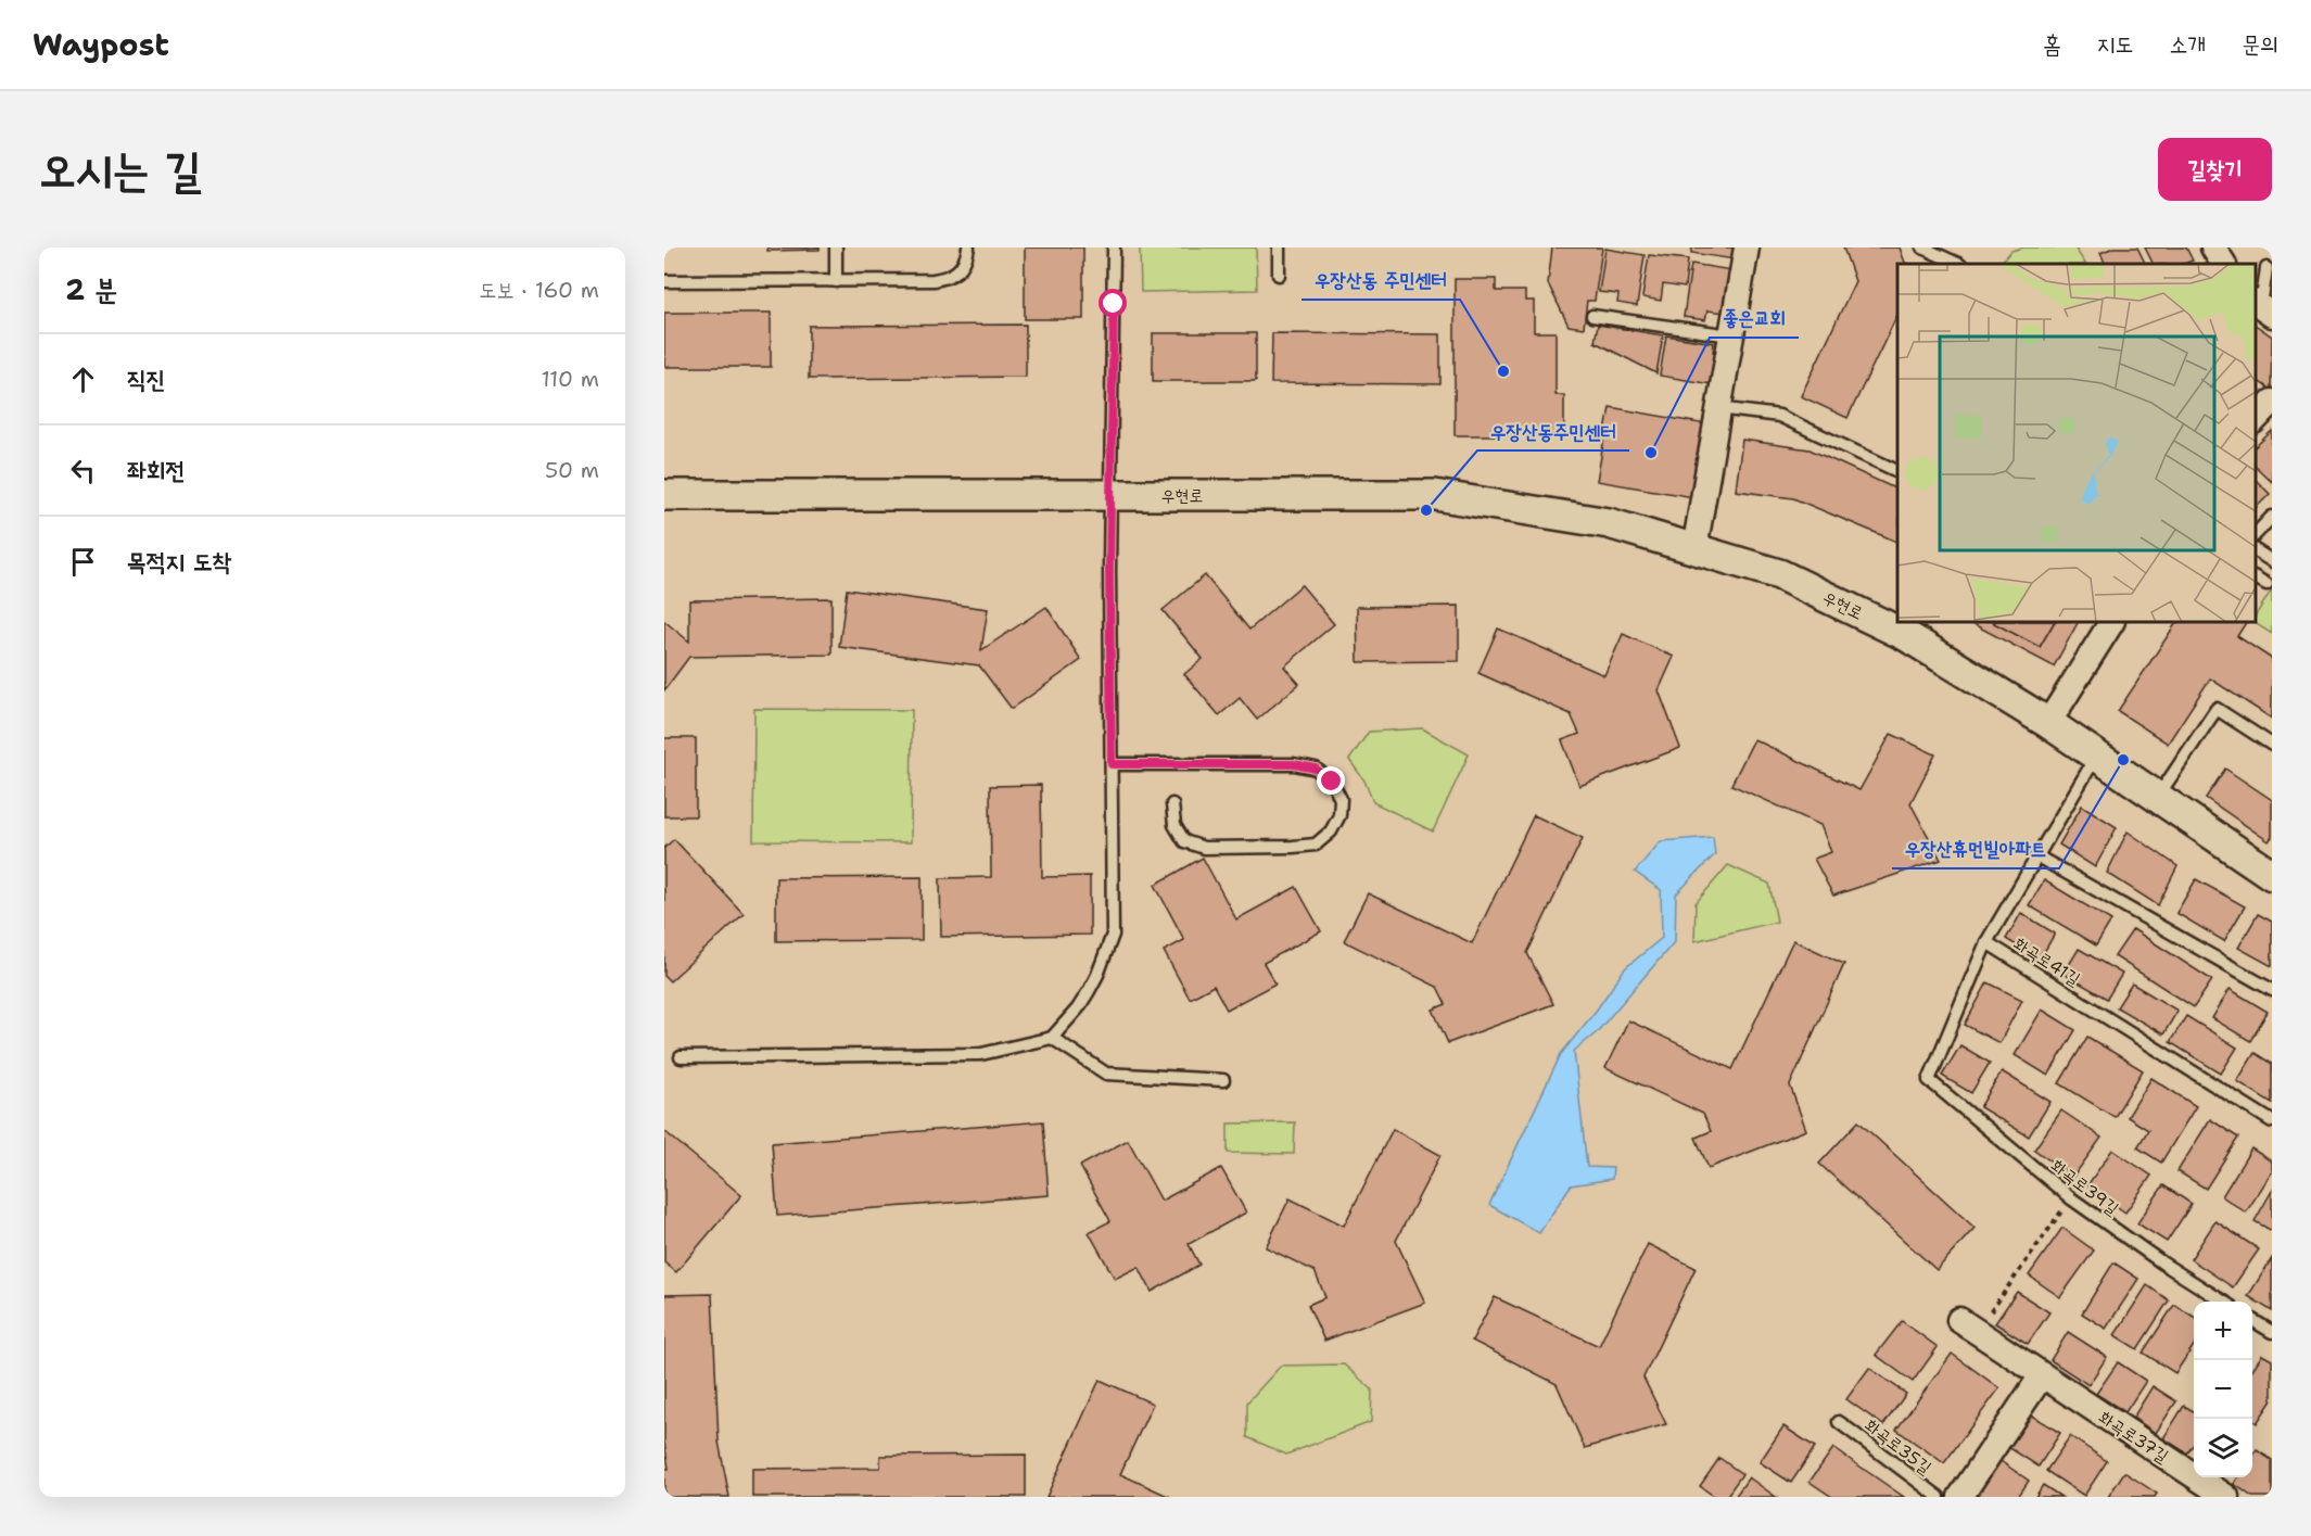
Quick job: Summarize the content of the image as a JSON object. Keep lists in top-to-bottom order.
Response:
{
  "streets": {
    "street": ["우현로", "화곡로37길"],
    "lane": ["화곡로41길", "화곡로39길", "화곡로35길"]
  },
  "crossings": [
    ["우현로", "화곡로41길"],
    ["화곡로41길", "화곡로39길"]
  ],
  "places": [
    "우장산동 주민센터",
    "좋은교회",
    "우장산동주민센터",
    "우장산휴먼빌아파트"
  ],
  "page": {
    "header": "Waypost",
    "nav": [
      "홈",
      "지도",
      "소개",
      "문의"
    ],
    "buttons": "길찾기",
    "title": "오시는 길",
    "heading": ["2 분", "도보 · 160 m"],
    "list": [
      ["직진", "110 m"],
      ["좌회전", "50 m"],
      "목적지 도착"
    ],
    "map_buttons": ["+", "−"]
  }
}
